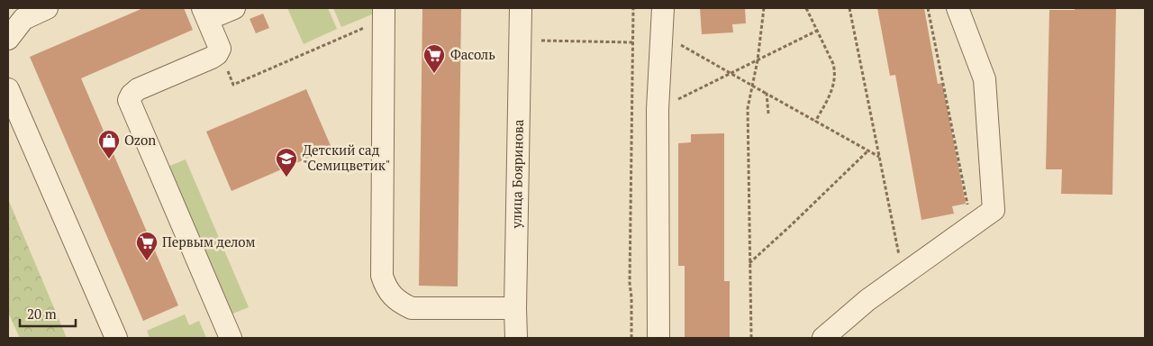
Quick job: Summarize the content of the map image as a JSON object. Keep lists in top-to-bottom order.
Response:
{
  "streets": {
    "street": ["улица Бояринова"]
  },
  "places": {
    "supermarket": ["Фасоль", "Первым делом"],
    "shop": ["Ozon"],
    "school or university": ["Детский сад \"Семицветик\""]
  },
  "scale_bar": "20 m"
}
